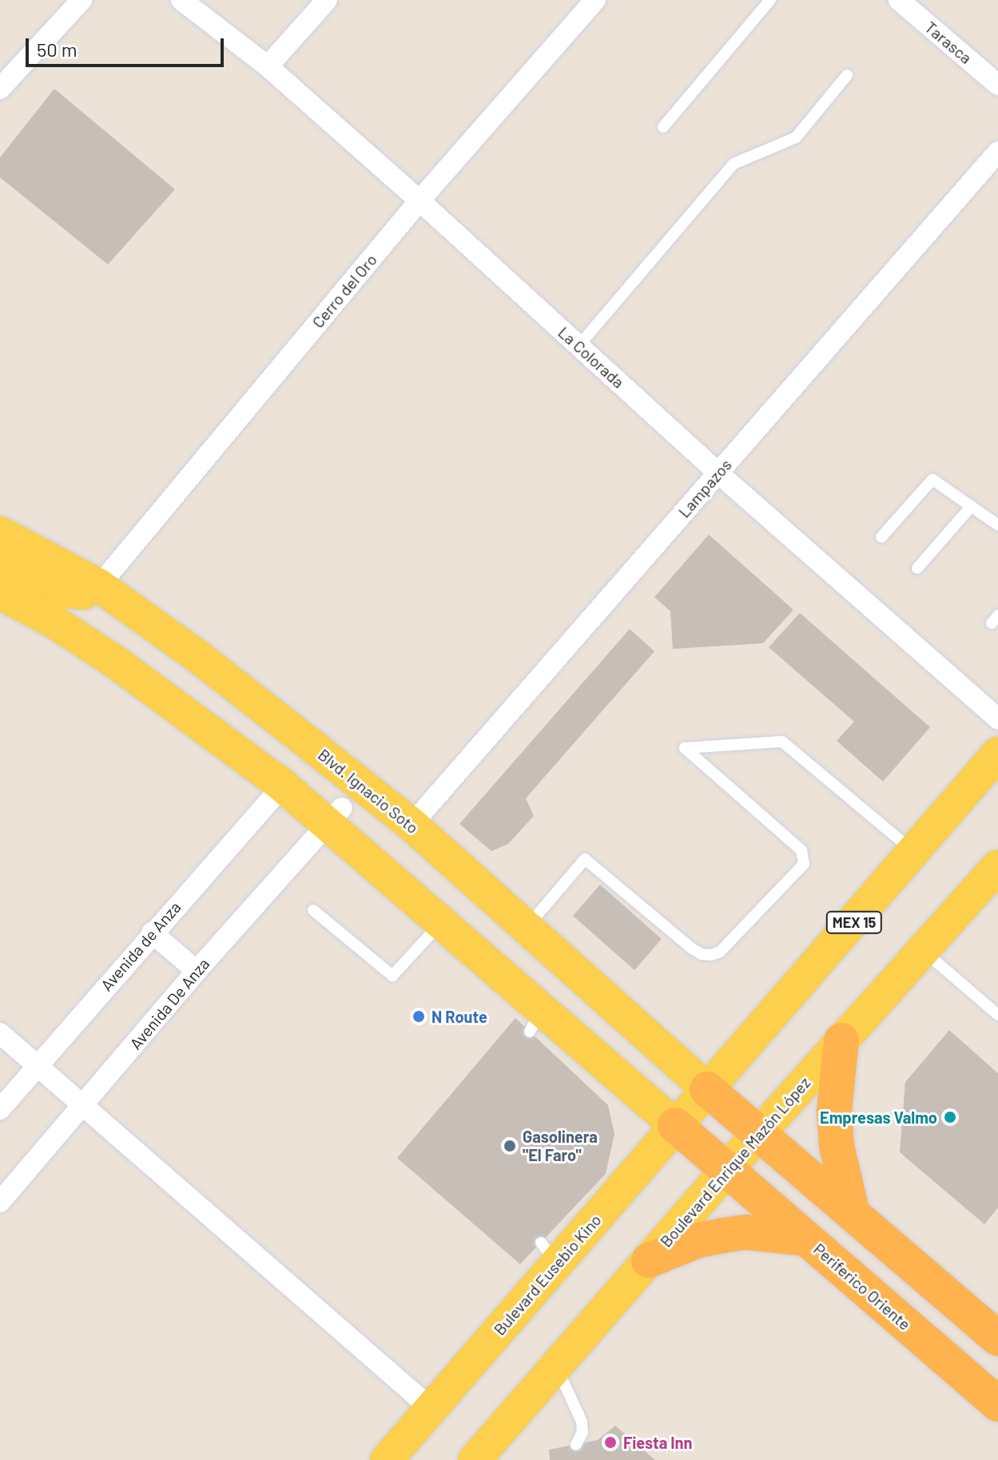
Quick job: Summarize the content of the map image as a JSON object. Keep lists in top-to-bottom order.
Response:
{
  "streets": {
    "highway": ["Periferico Oriente"],
    "main road": [
      "Blvd. Ignacio Soto",
      "MEX 15",
      "Boulevard Enrique Mazón López",
      "Bulevard Eusebio Kino"
    ],
    "street": [
      "Tarasca",
      "Cerro del Oro",
      "La Colorada",
      "Lampazos",
      "Avenida de Anza",
      "Avenida De Anza"
    ]
  },
  "crossings": [
    ["Cerro del Oro", "La Colorada"],
    ["Cerro del Oro", "Blvd. Ignacio Soto"],
    ["La Colorada", "Lampazos"],
    ["Lampazos", "Blvd. Ignacio Soto"],
    ["Blvd. Ignacio Soto", "MEX 15"],
    ["Blvd. Ignacio Soto", "Bulevard Eusebio Kino"],
    ["MEX 15", "Bulevard Eusebio Kino"],
    ["Boulevard Enrique Mazón López", "Periferico Oriente"],
    ["Bulevard Eusebio Kino", "Periferico Oriente"]
  ],
  "places": [
    "N Route",
    "Empresas Valmo",
    "Gasolinera \"El Faro\"",
    "Fiesta Inn"
  ],
  "scale_bar": "50 m"
}
